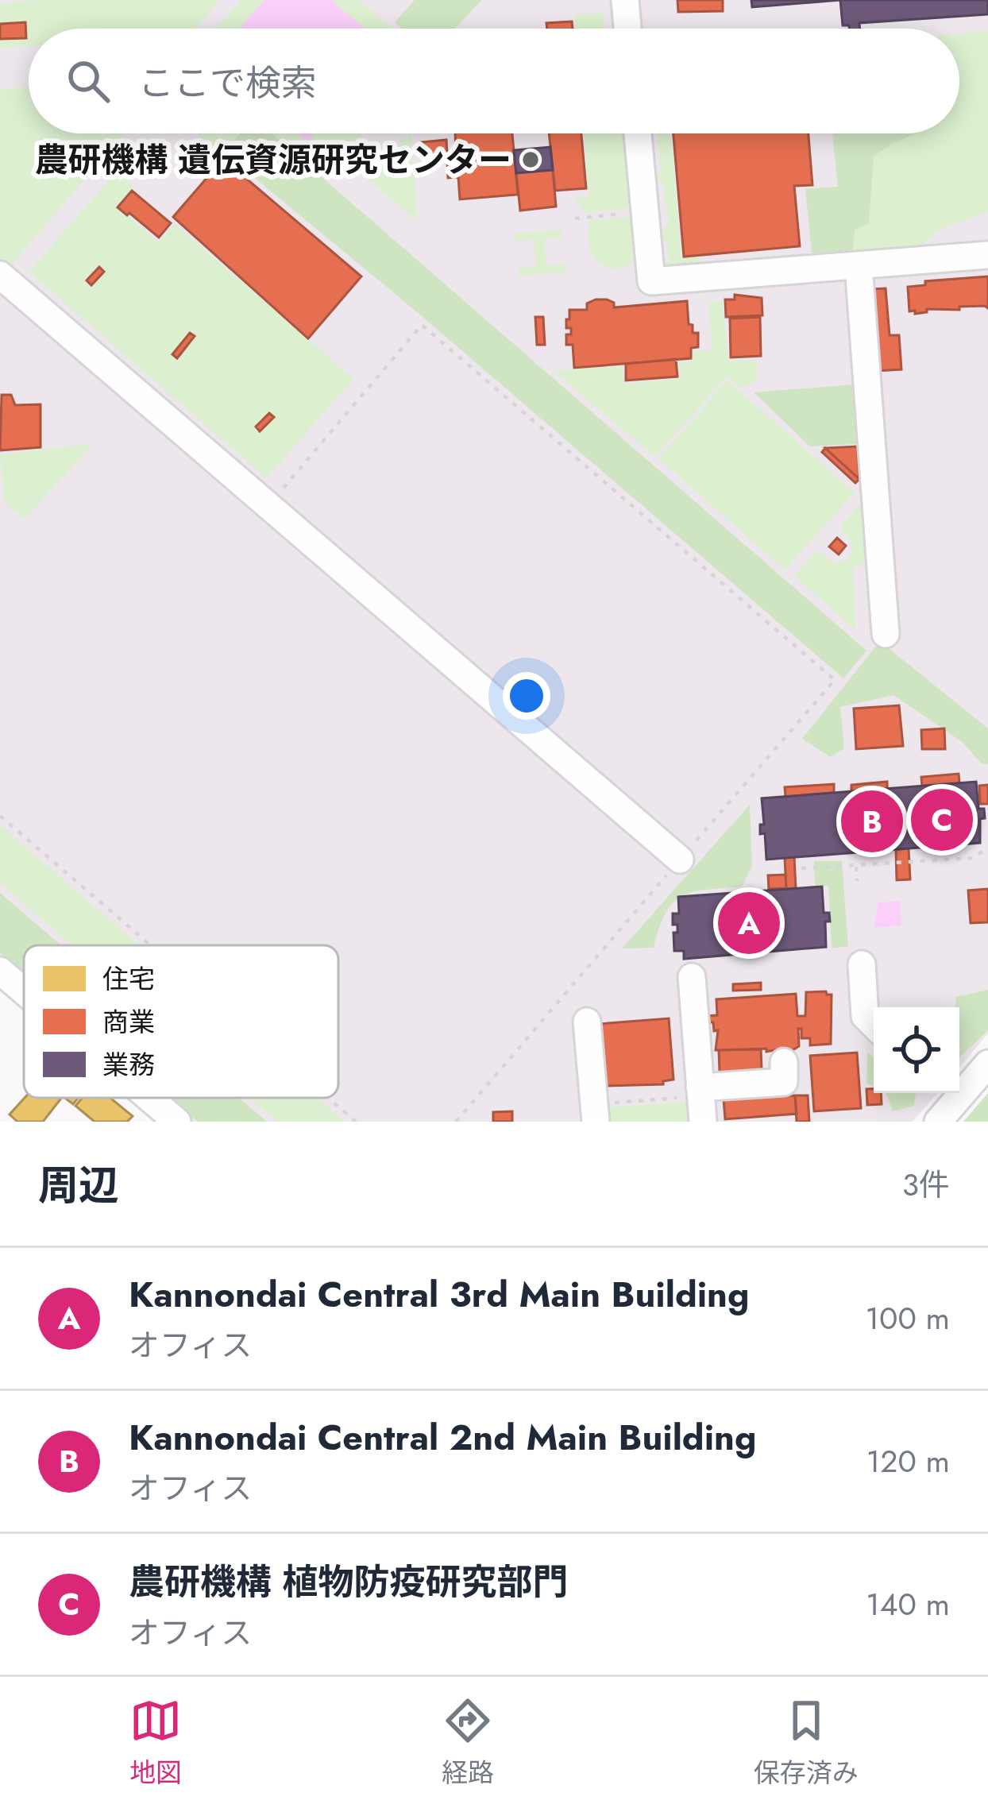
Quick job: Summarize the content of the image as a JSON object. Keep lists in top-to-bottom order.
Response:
{
  "places": ["農研機構 遺伝資源研究センター"],
  "legend": ["住宅", "商業", "業務"],
  "page": {
    "search": "ここで検索",
    "pins": ["C", "B", "A"],
    "heading": ["周辺", "3件"],
    "list": [
      {
        "mark": "A",
        "name": "Kannondai Central 3rd Main Building",
        "note": "オフィス",
        "value": "100 m"
      },
      {
        "mark": "B",
        "name": "Kannondai Central 2nd Main Building",
        "note": "オフィス",
        "value": "120 m"
      },
      {
        "mark": "C",
        "name": "農研機構 植物防疫研究部門",
        "note": "オフィス",
        "value": "140 m"
      }
    ],
    "nav": ["地図", "経路", "保存済み"]
  }
}
